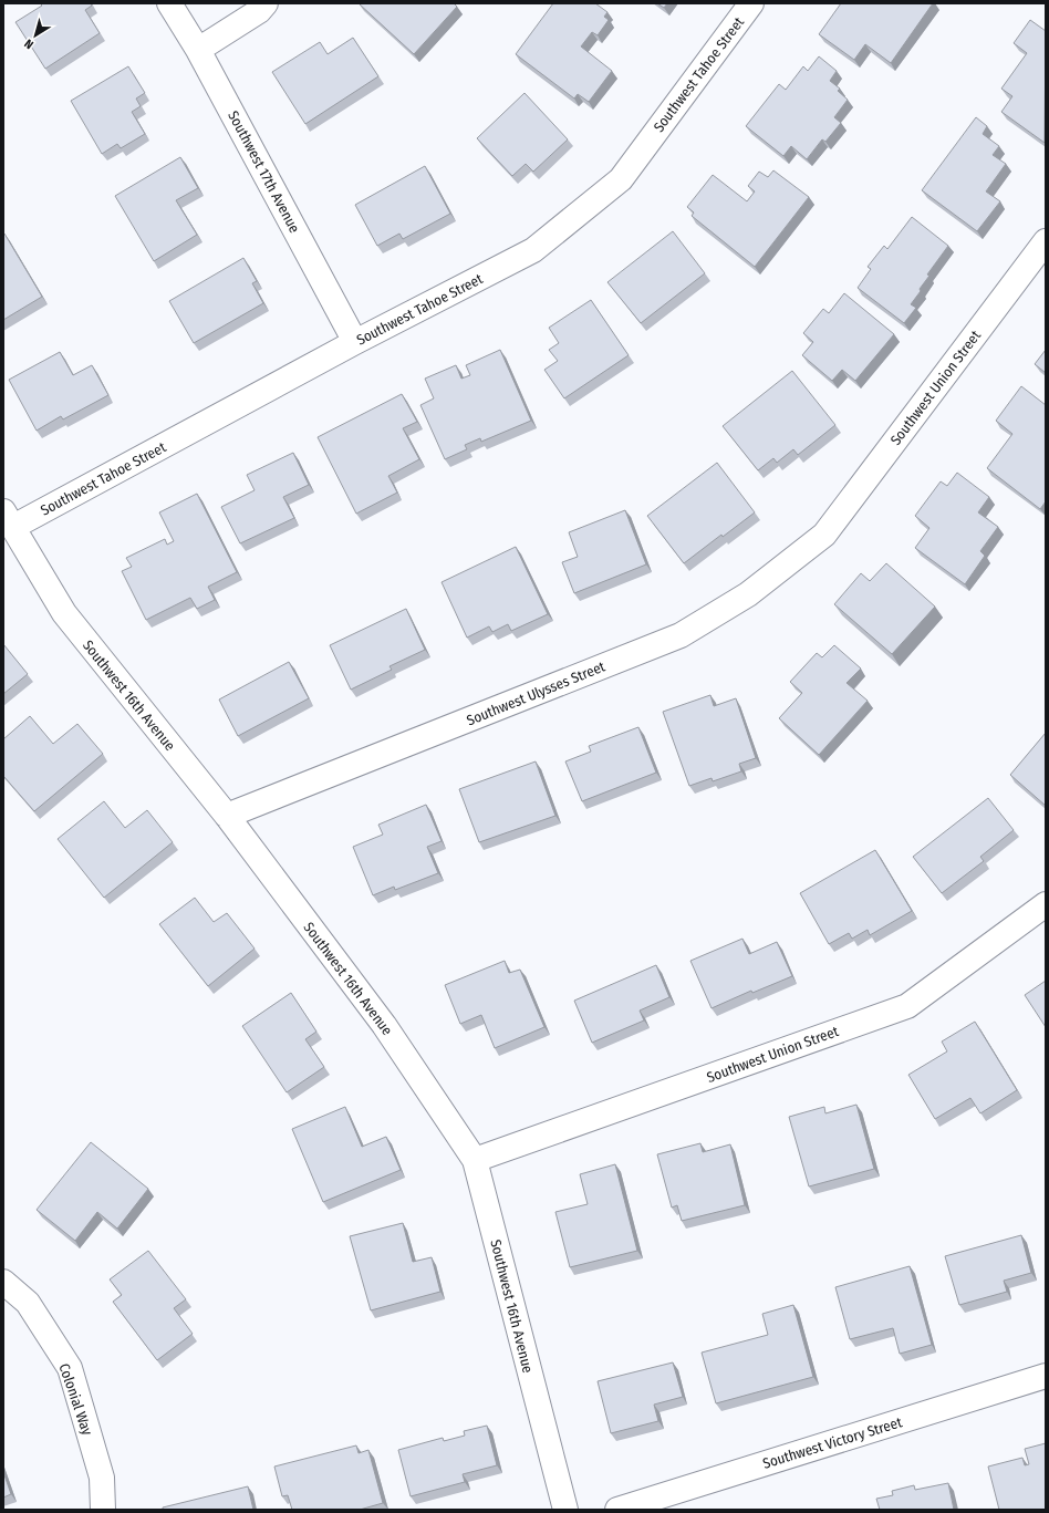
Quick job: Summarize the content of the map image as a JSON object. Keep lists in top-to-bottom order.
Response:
{
  "streets": {
    "street": [
      "Southwest Tahoe Street",
      "Southwest 17th Avenue",
      "Southwest Union Street",
      "Southwest Ulysses Street",
      "Southwest 16th Avenue",
      "Colonial Way",
      "Southwest Victory Street"
    ]
  },
  "crossings": [
    ["Southwest Tahoe Street", "Southwest 17th Avenue"],
    ["Southwest Tahoe Street", "Southwest 16th Avenue"],
    ["Southwest Union Street", "Southwest Ulysses Street"],
    ["Southwest Union Street", "Southwest 16th Avenue"],
    ["Southwest Ulysses Street", "Southwest 16th Avenue"]
  ],
  "north": "bottom left"
}
